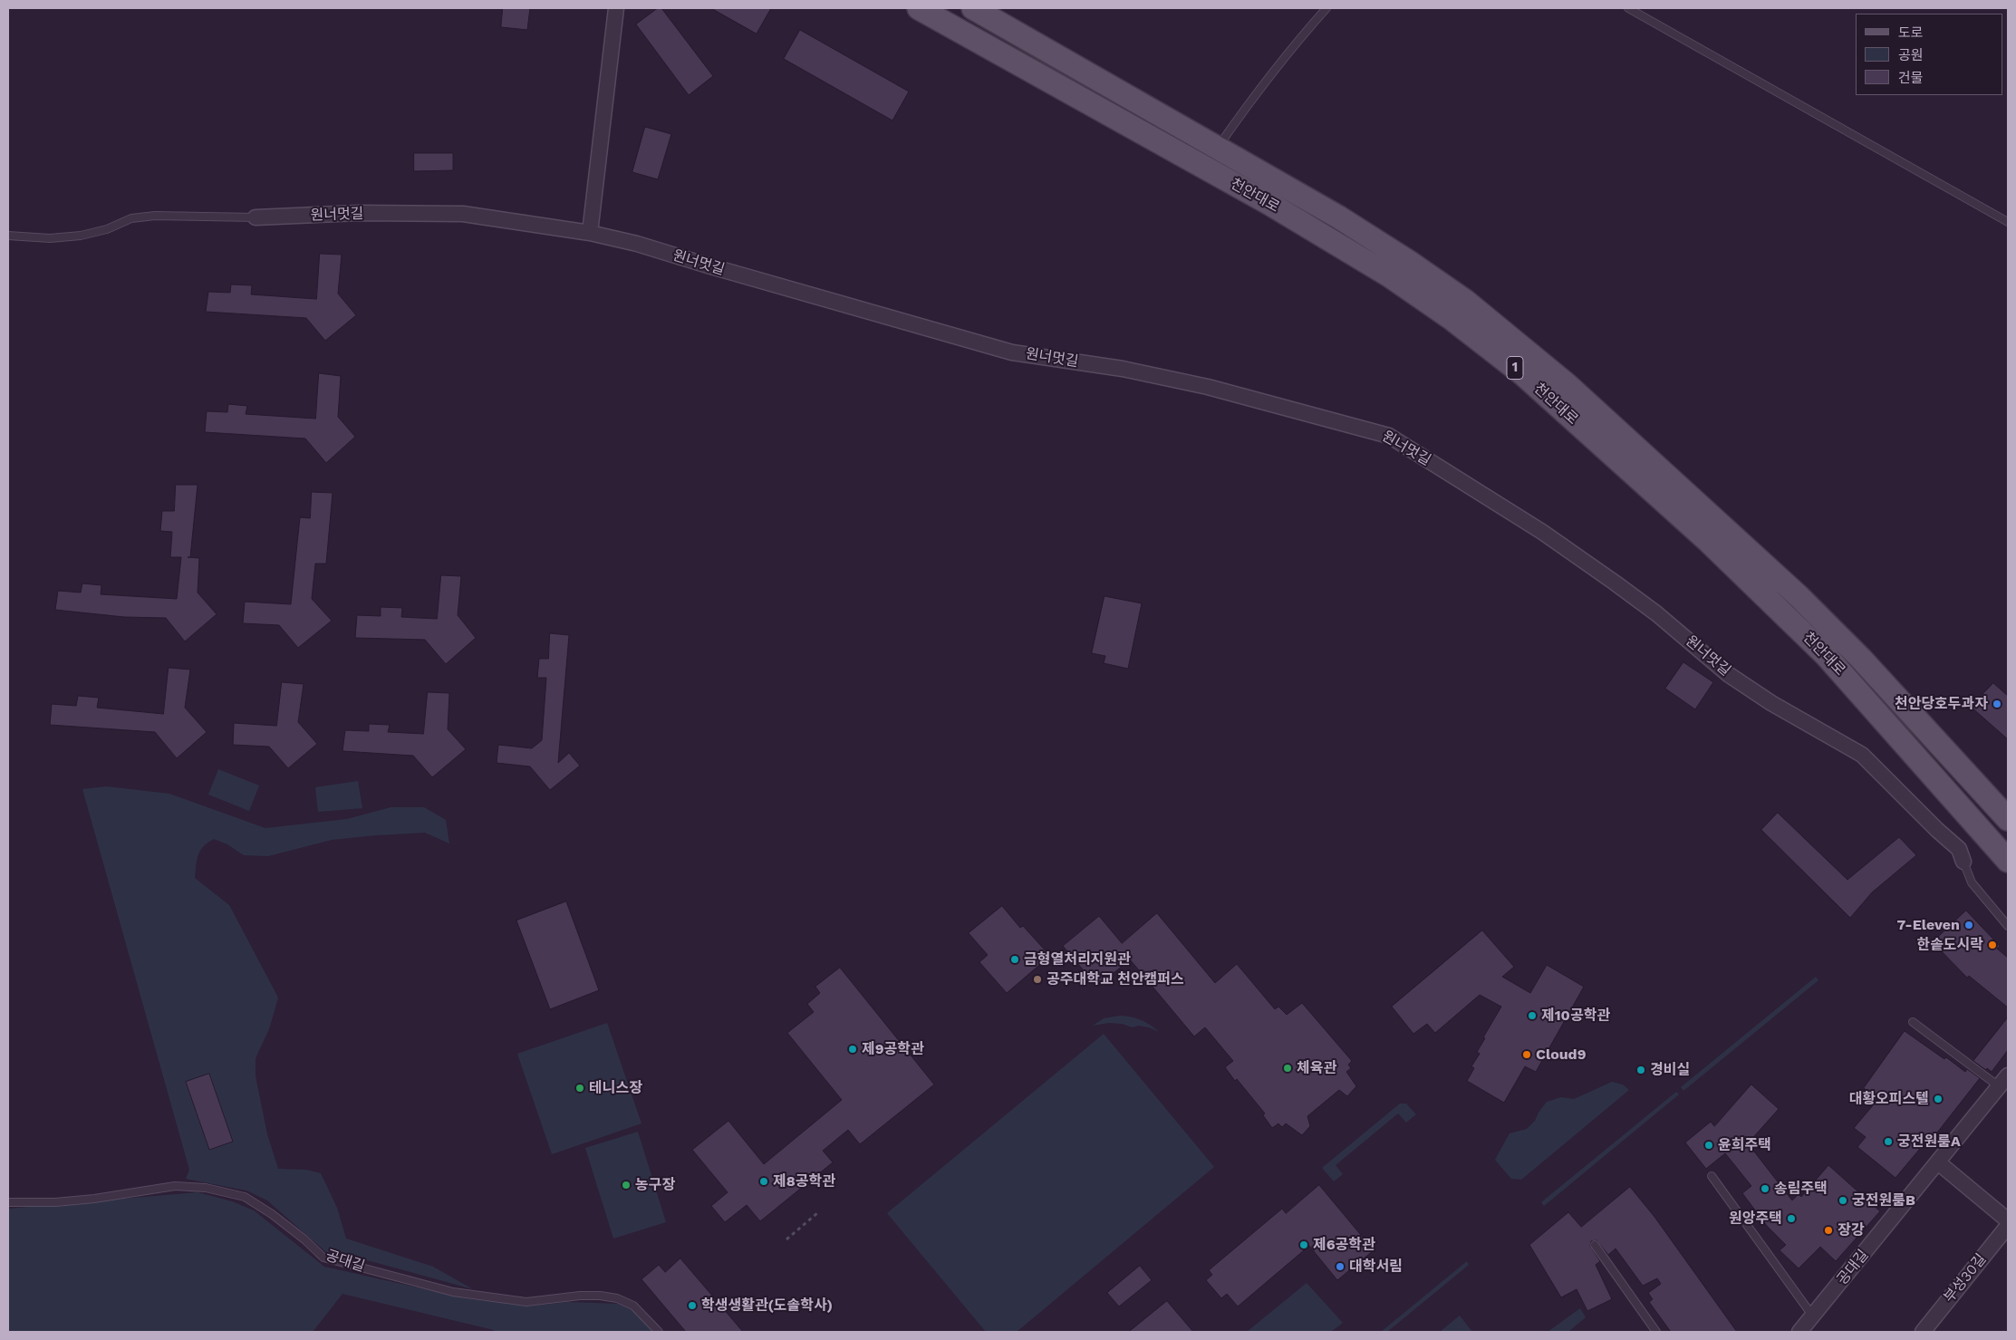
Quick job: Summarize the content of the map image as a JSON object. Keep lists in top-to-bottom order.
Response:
{
  "streets": {
    "main road": ["천안대로", "1"],
    "street": ["원너멋길", "공대길", "부성30길"]
  },
  "places": [
    "천안당호두과자",
    "7-Eleven",
    "한솥도시락",
    "금형열처리지원관",
    "공주대학교 천안캠퍼스",
    "제10공학관",
    "제9공학관",
    "Cloud9",
    "체육관",
    "경비실",
    "테니스장",
    "대황오피스텔",
    "궁전원룸A",
    "윤희주택",
    "제8공학관",
    "농구장",
    "송림주택",
    "궁전원룸B",
    "원앙주택",
    "장강",
    "제6공학관",
    "대학서림",
    "학생생활관(도솔학사)"
  ],
  "legend": ["도로", "공원", "건물"]
}
